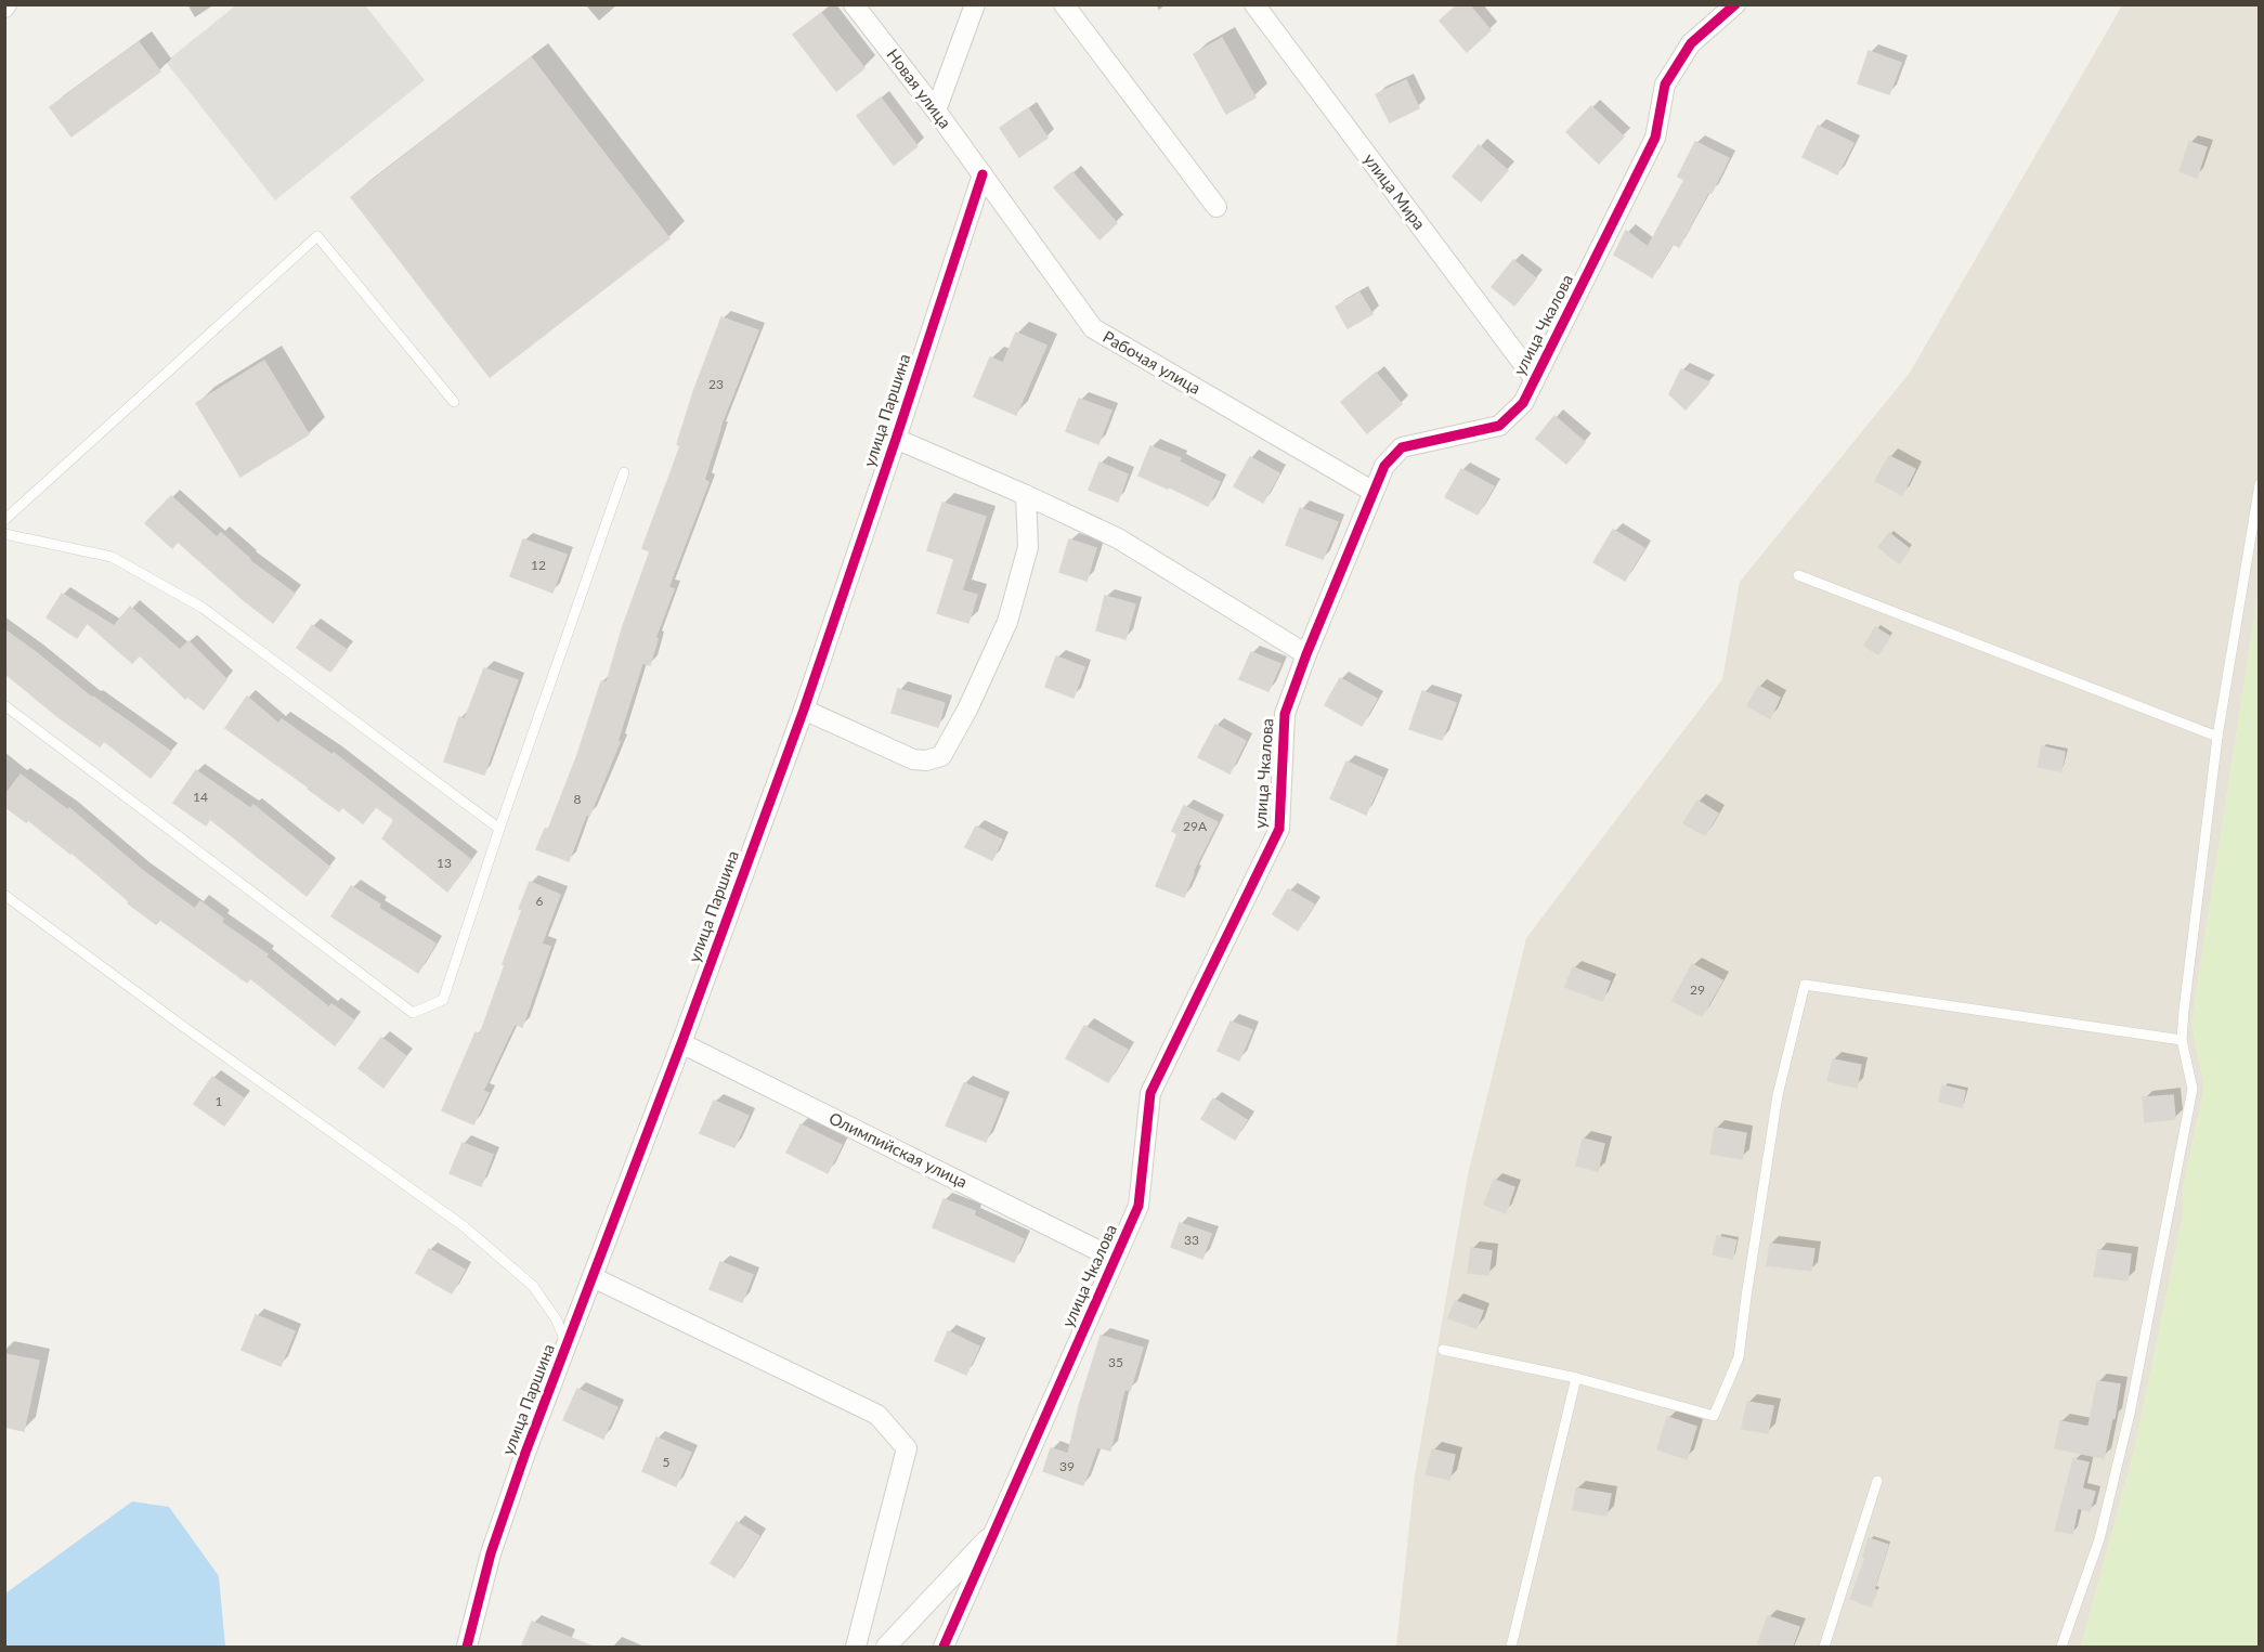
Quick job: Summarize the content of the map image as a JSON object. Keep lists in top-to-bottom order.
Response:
{
  "streets": {
    "street": [
      "Новая улица",
      "улица Мира",
      "улица Чкалова",
      "Рабочая улица",
      "улица Паршина",
      "Олимпийская улица"
    ]
  },
  "crossings": [
    ["Новая улица", "Рабочая улица"],
    ["Новая улица", "улица Паршина"],
    ["улица Мира", "улица Чкалова"],
    ["улица Чкалова", "Рабочая улица"],
    ["улица Чкалова", "Олимпийская улица"],
    ["Рабочая улица", "улица Паршина"],
    ["улица Паршина", "Олимпийская улица"]
  ],
  "house_numbers": [
    "23",
    "12",
    "14",
    "8",
    "29А",
    "13",
    "6",
    "29",
    "1",
    "33",
    "35",
    "5",
    "39"
  ]
}
